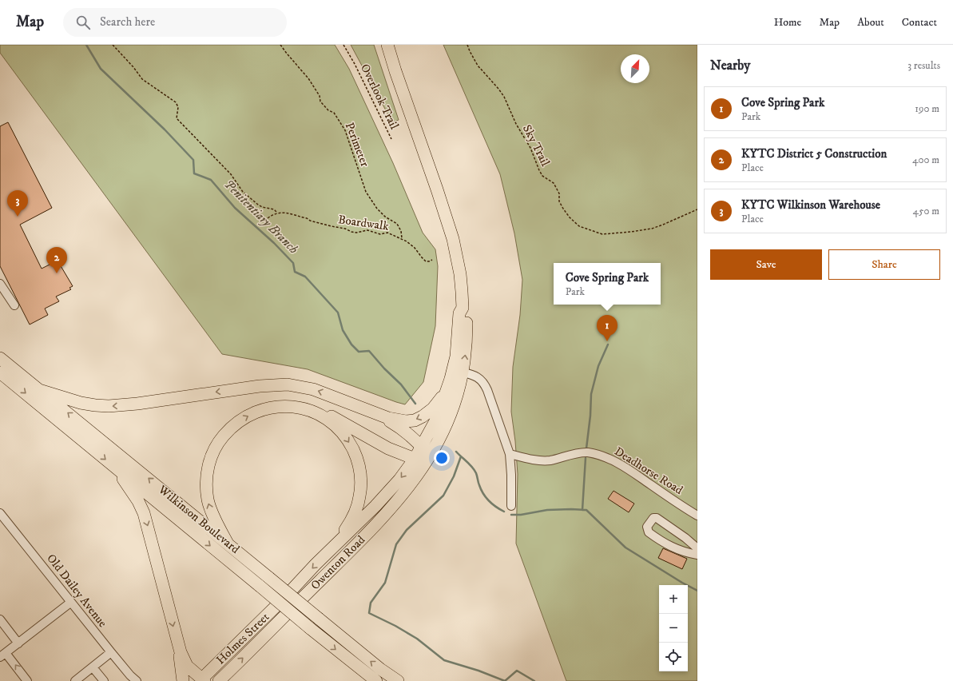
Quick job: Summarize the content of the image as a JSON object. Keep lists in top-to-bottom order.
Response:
{
  "streets": {
    "highway": ["Wilkinson Boulevard", "Owenton Road", "Holmes Street"],
    "street": ["Deadhorse Road", "Old Dailey Avenue"],
    "path": [
      "Overlook Trail",
      "Perimeter",
      "Sky Trail",
      "Boardwalk"
    ]
  },
  "crossings": [
    ["Perimeter", "Boardwalk"],
    ["Owenton Road", "Holmes Street"]
  ],
  "water": ["Penitentiary Branch"],
  "north": "top right",
  "page": {
    "header": "Map",
    "search": "Search here",
    "nav": [
      "Home",
      "Map",
      "About",
      "Contact"
    ],
    "heading": ["Nearby", "3 results"],
    "list": [
      {
        "mark": "1",
        "name": "Cove Spring Park",
        "note": "Park",
        "value": "190 m"
      },
      {
        "mark": "2",
        "name": "KYTC District 5 Construction",
        "note": "Place",
        "value": "400 m"
      },
      {
        "mark": "3",
        "name": "KYTC Wilkinson Warehouse",
        "note": "Place",
        "value": "450 m"
      }
    ],
    "pins": ["3", "2", "1"],
    "buttons": ["Save", "Share"],
    "popup": ["Cove Spring Park", "Park"],
    "map_buttons": ["+", "−"]
  }
}
